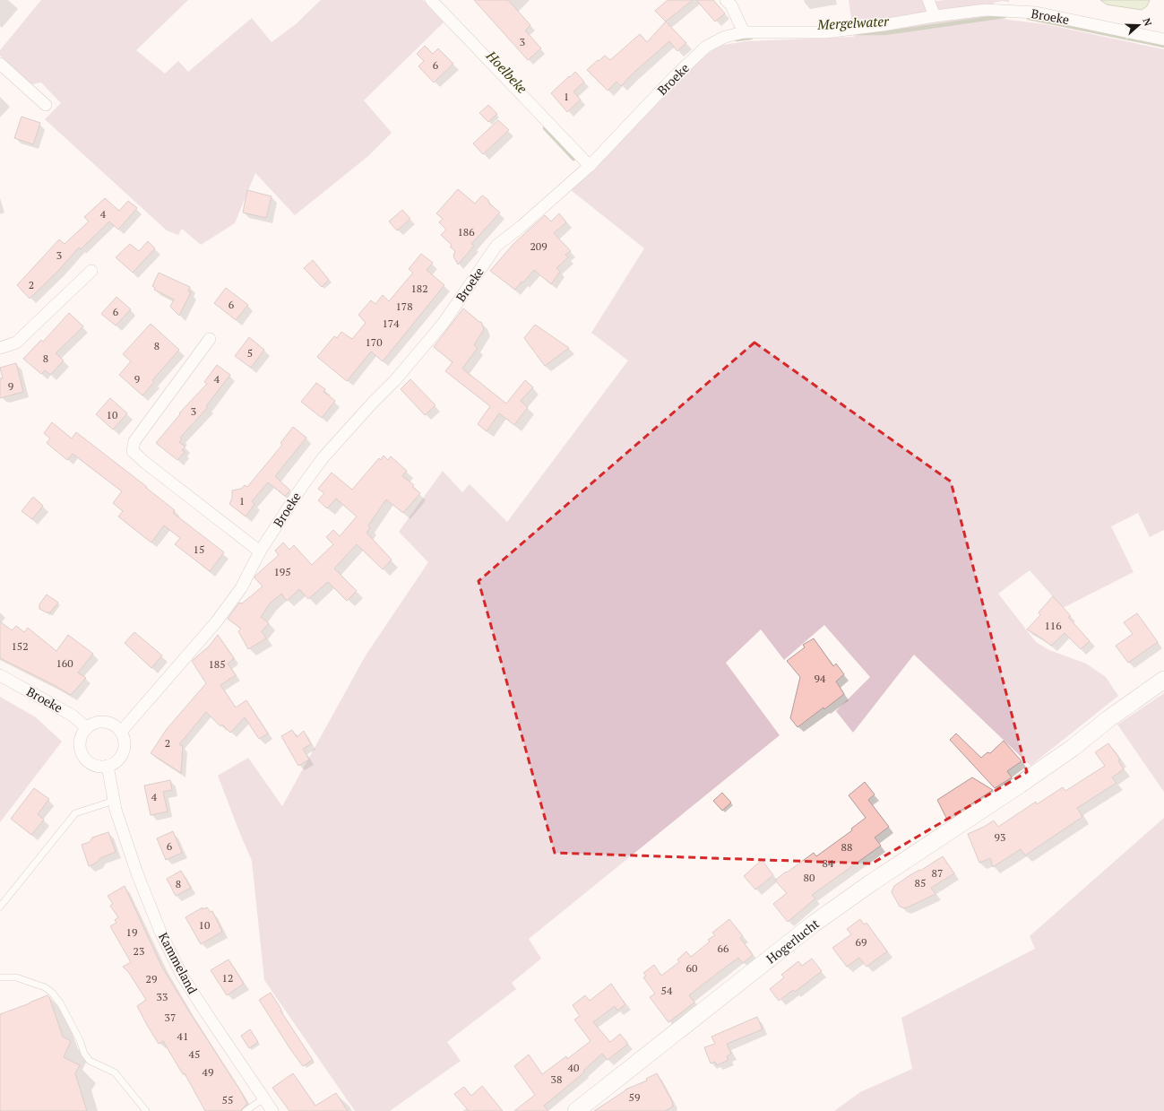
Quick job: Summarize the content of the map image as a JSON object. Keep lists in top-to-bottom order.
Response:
{
  "streets": {
    "street": ["Broeke", "Hogerlucht", "Kammeland"]
  },
  "crossings": [
    ["Broeke", "Kammeland"]
  ],
  "water": ["Mergelwater", "Hoelbeke"],
  "house_numbers": [
    "3",
    "6",
    "1",
    "4",
    "186",
    "209",
    "3",
    "2",
    "182",
    "6",
    "178",
    "6",
    "174",
    "170",
    "8",
    "5",
    "8",
    "9",
    "4",
    "9",
    "3",
    "10",
    "1",
    "15",
    "195",
    "116",
    "152",
    "160",
    "185",
    "94",
    "2",
    "4",
    "93",
    "6",
    "88",
    "84",
    "87",
    "80",
    "85",
    "8",
    "10",
    "19",
    "69",
    "66",
    "23",
    "60",
    "12",
    "29",
    "54",
    "33",
    "37",
    "41",
    "45",
    "40",
    "49",
    "38",
    "59",
    "55"
  ],
  "north": "right"
}
